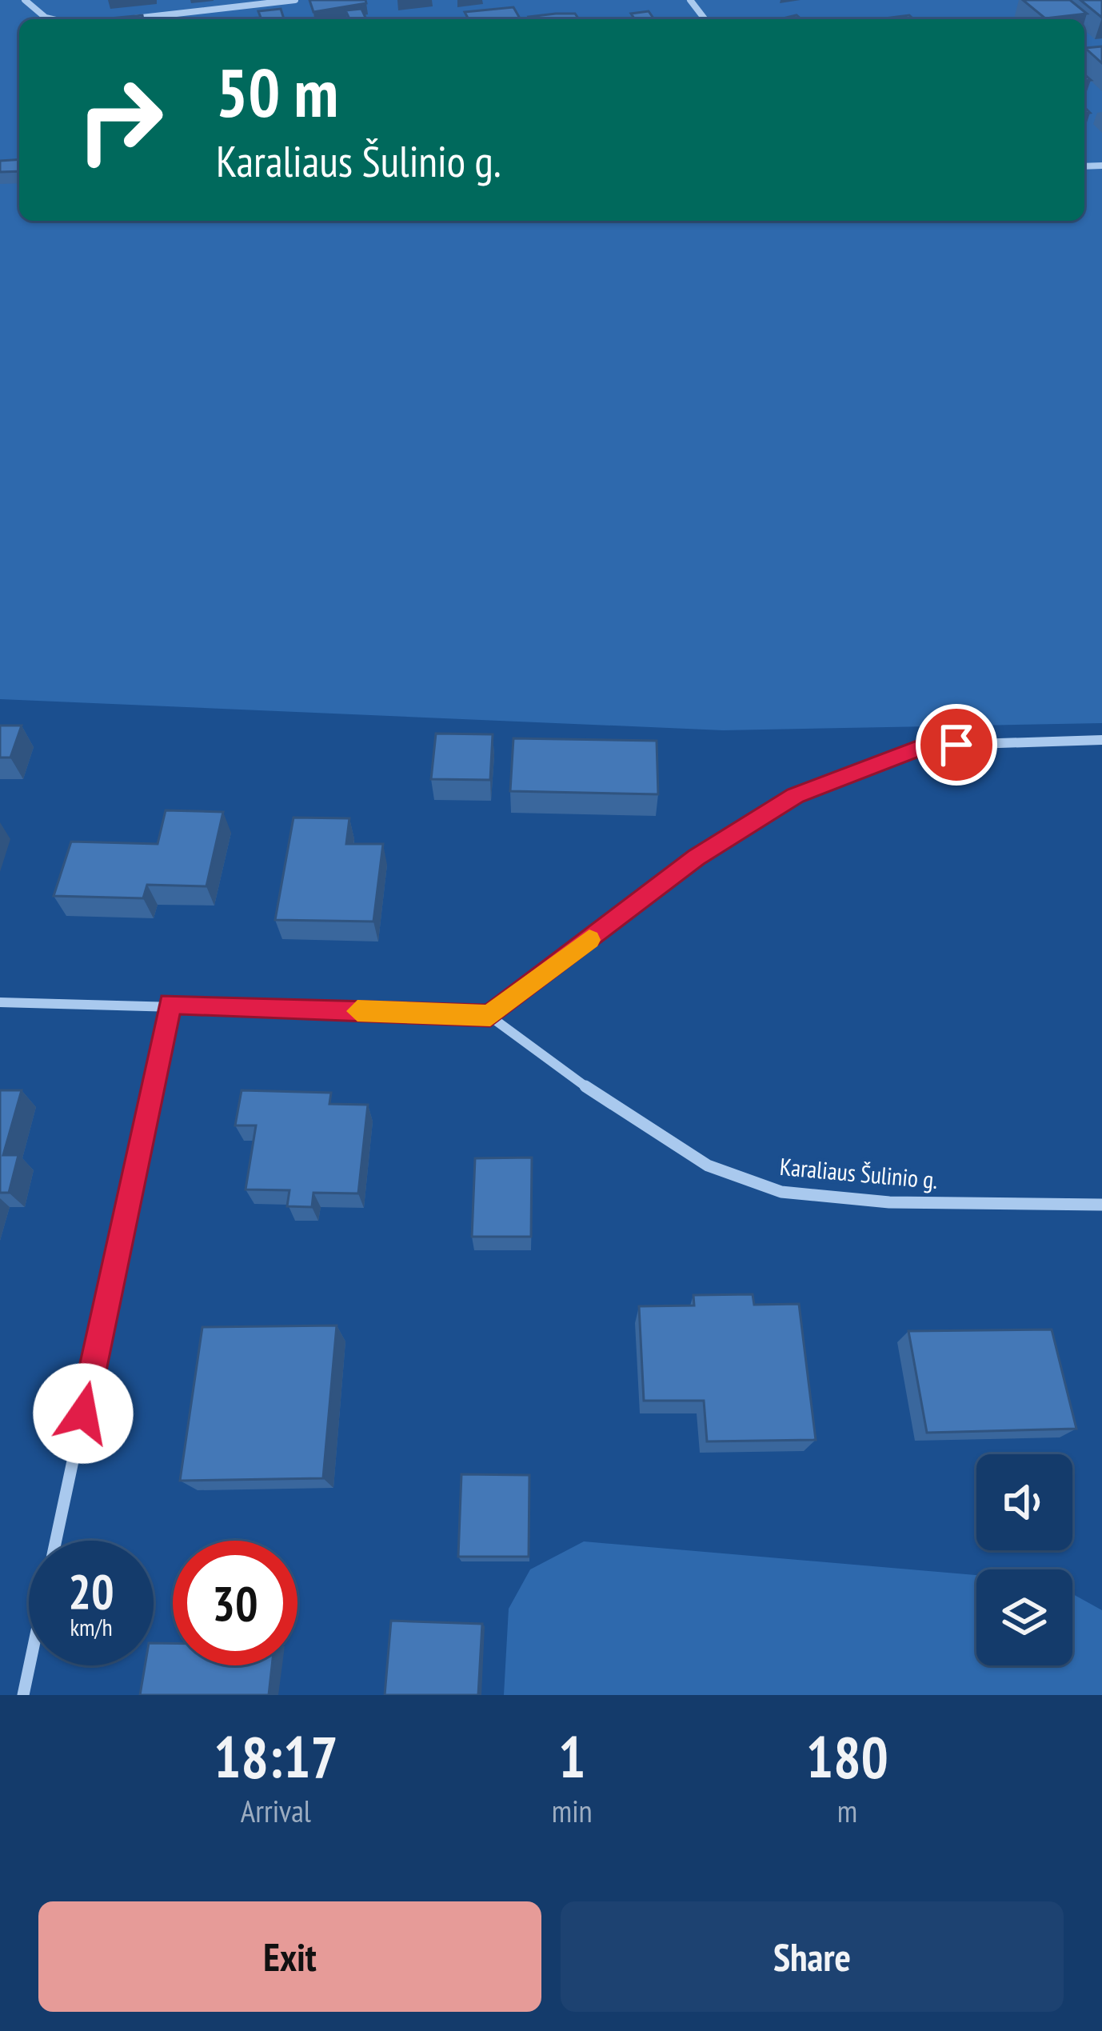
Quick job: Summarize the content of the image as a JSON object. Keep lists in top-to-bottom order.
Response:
{
  "streets": {
    "street": ["Karaliaus Šulinio g."]
  },
  "page": {
    "turn": ["50 m", "Karaliaus Šulinio g."],
    "speed": "20 km/h",
    "limit": "30",
    "eta": [
      "18:17",
      "Arrival",
      "1",
      "min",
      "180",
      "m"
    ],
    "buttons": ["Exit", "Share"]
  }
}
